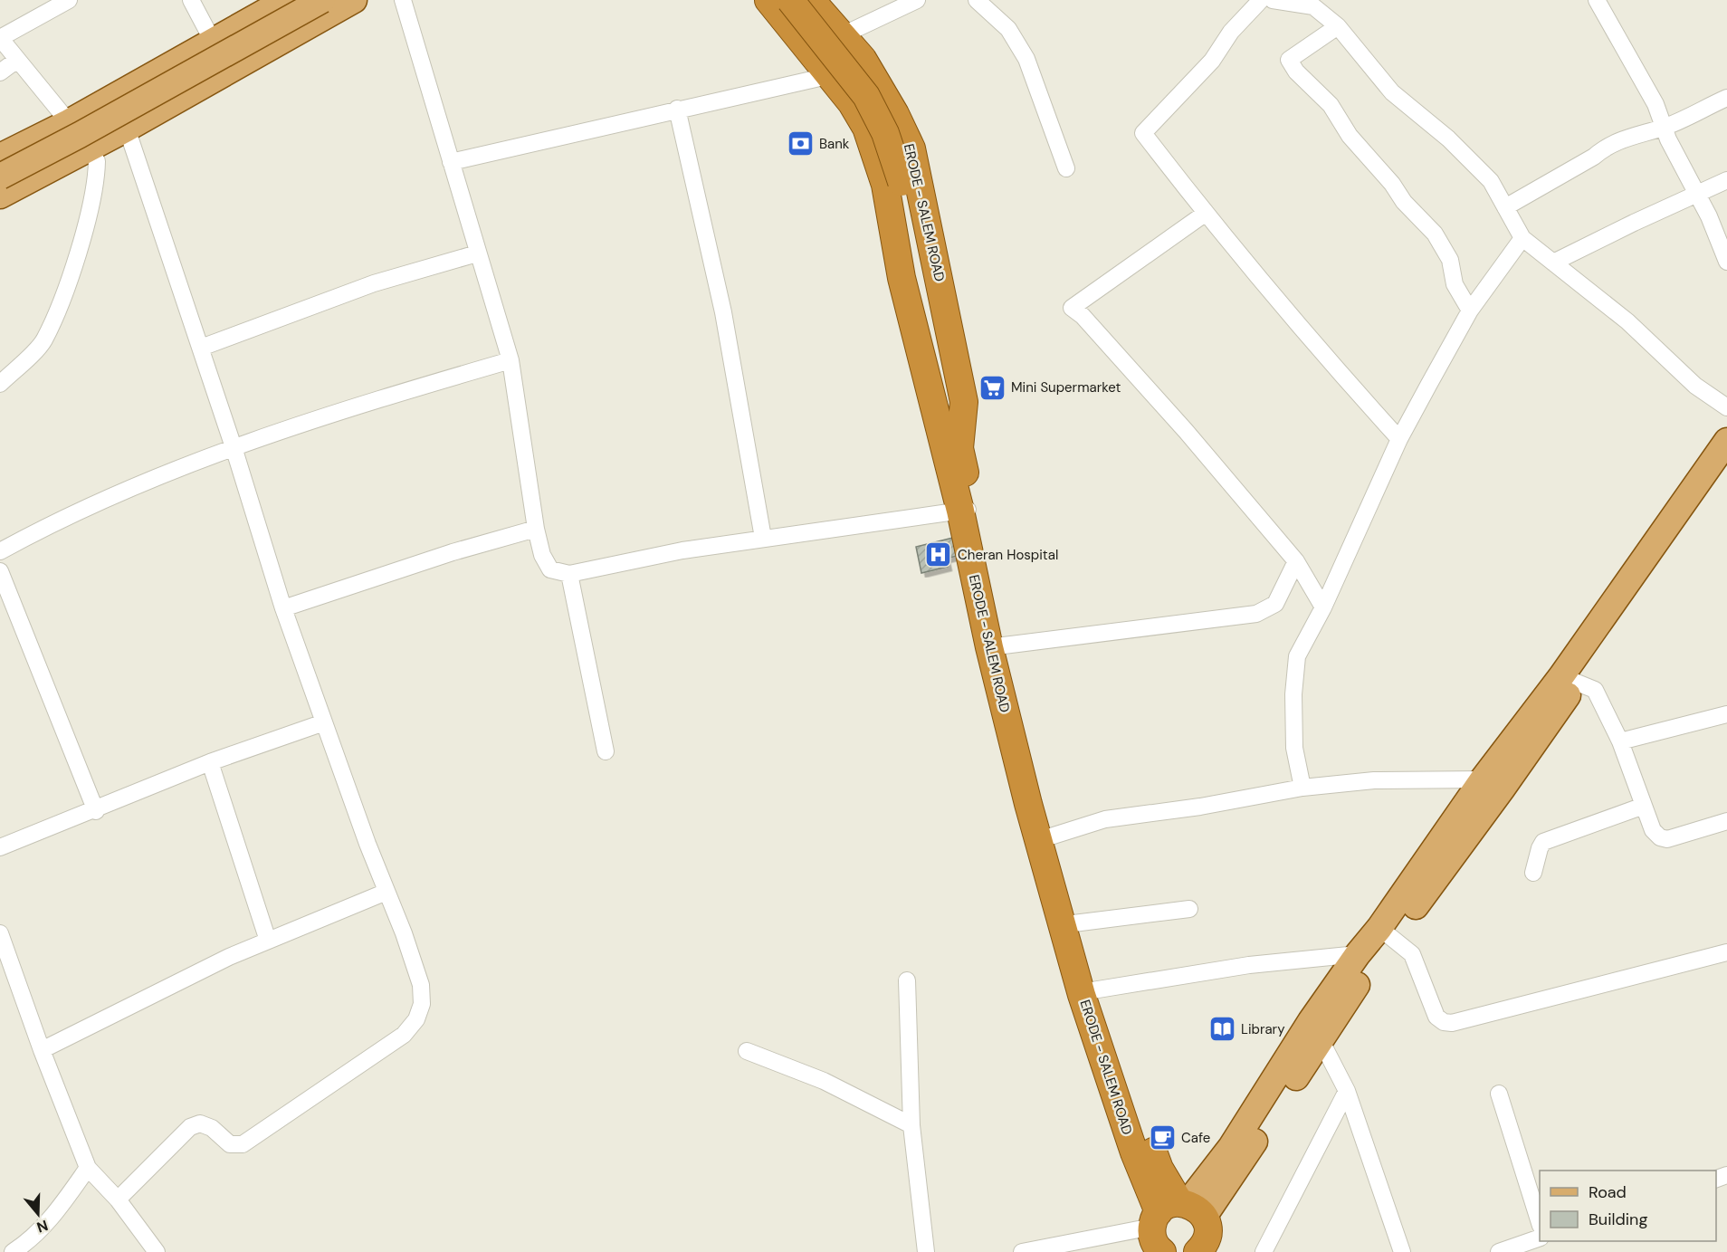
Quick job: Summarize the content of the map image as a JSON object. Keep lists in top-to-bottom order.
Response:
{
  "streets": {
    "highway": ["ERODE - SALEM ROAD"]
  },
  "places": {
    "bank": ["Bank"],
    "supermarket": ["Mini Supermarket"],
    "hospital": ["Cheran Hospital"],
    "library": ["Library"],
    "cafe": ["Cafe"]
  },
  "legend": ["Road", "Building"],
  "north": "bottom"
}
